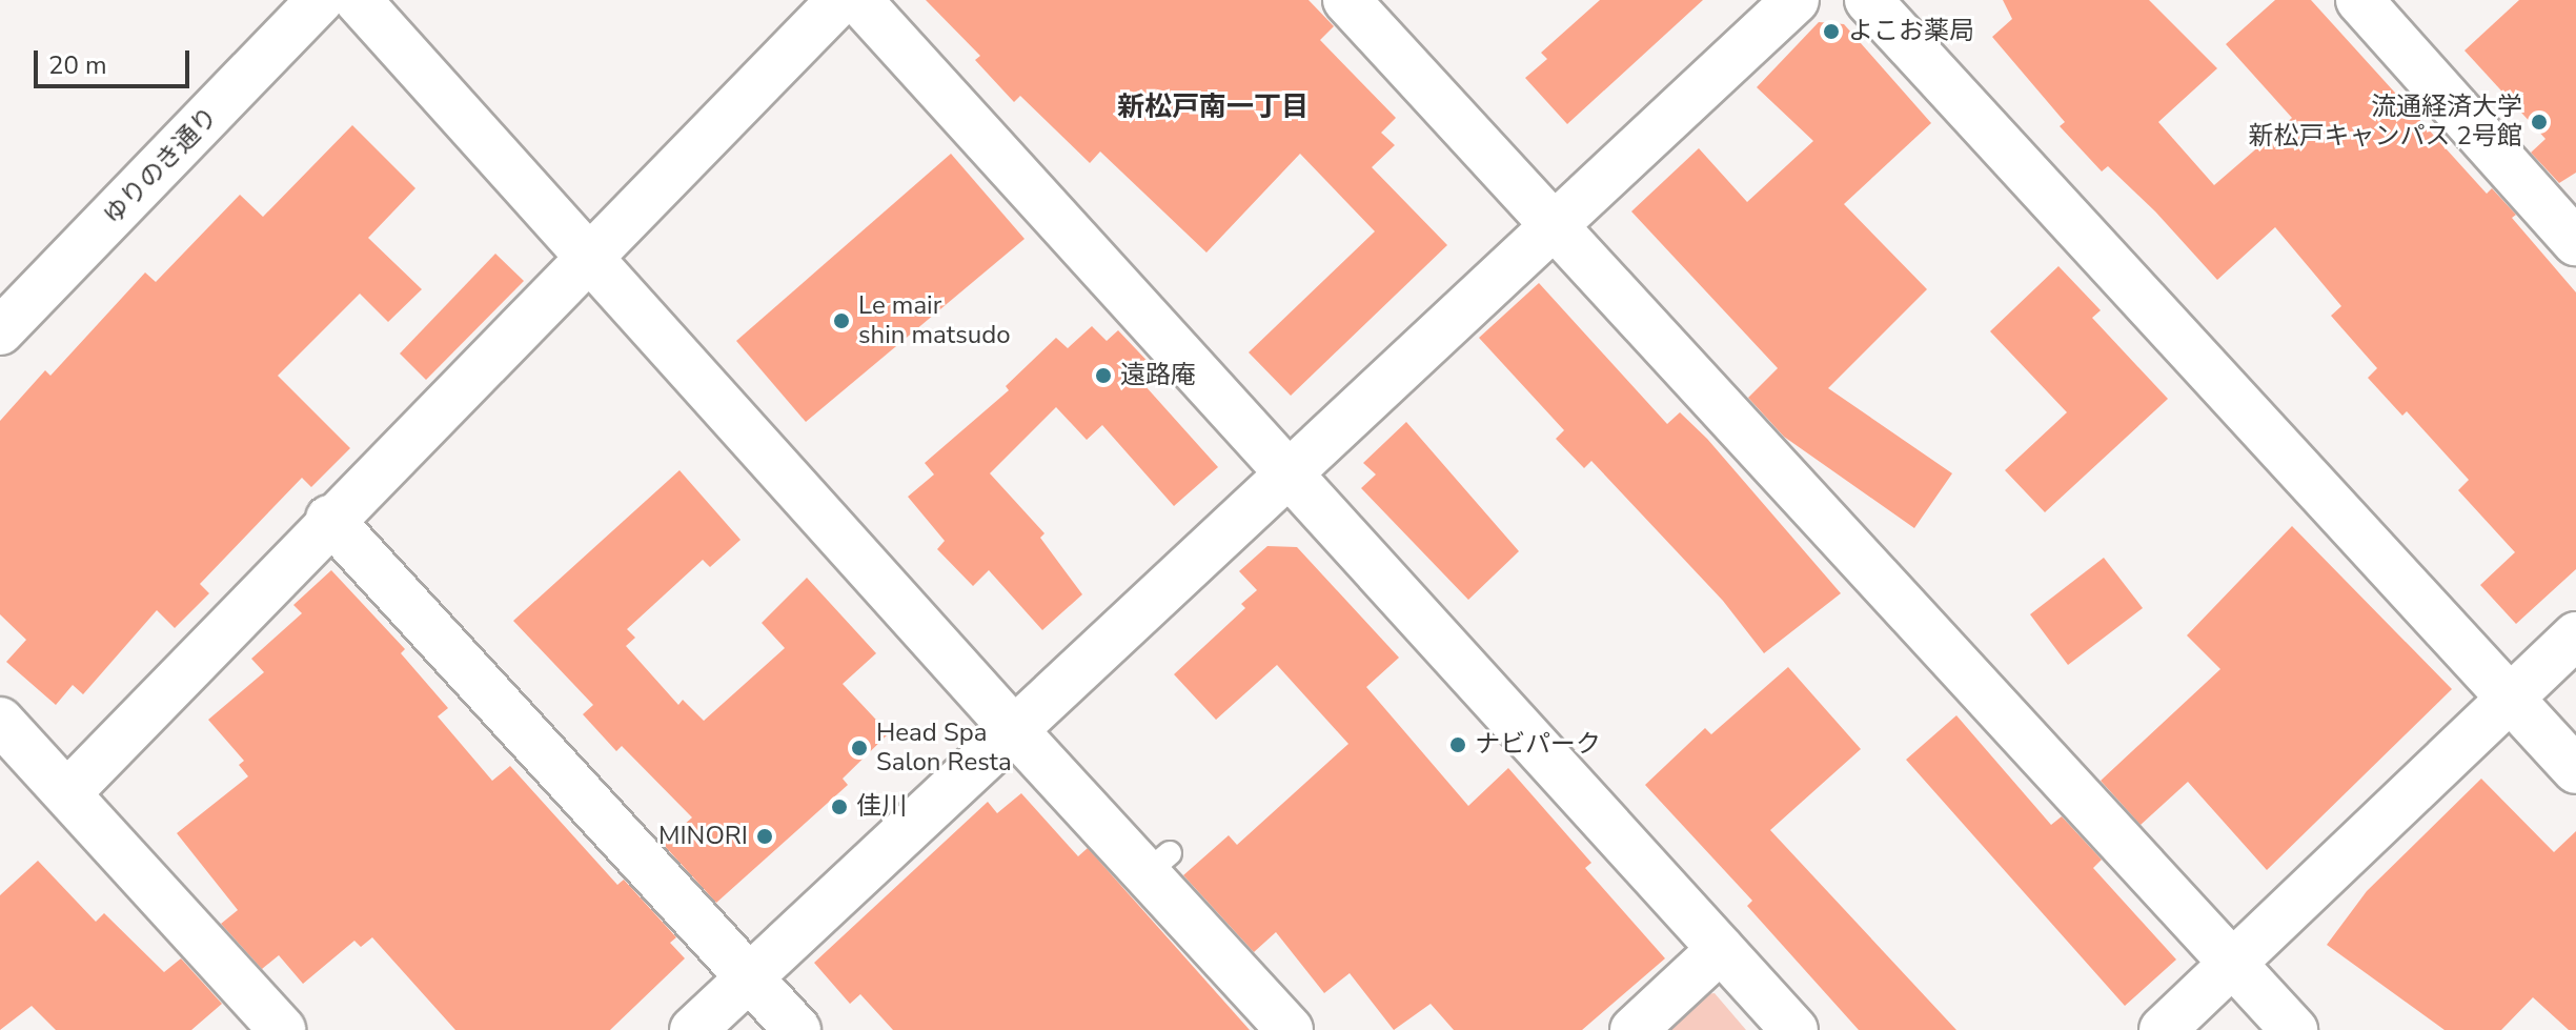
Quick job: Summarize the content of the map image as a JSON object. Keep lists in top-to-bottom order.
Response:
{
  "streets": {
    "street": ["ゆりのき通り"]
  },
  "districts": ["新松戸南一丁目"],
  "places": [
    "よこお薬局",
    "流通経済大学 新松戸キャンパス 2号館",
    "Le mair shin matsudo",
    "遠路庵",
    "ナビパーク",
    "Head Spa Salon Resta",
    "佳川",
    "MINORI"
  ],
  "scale_bar": "20 m"
}
